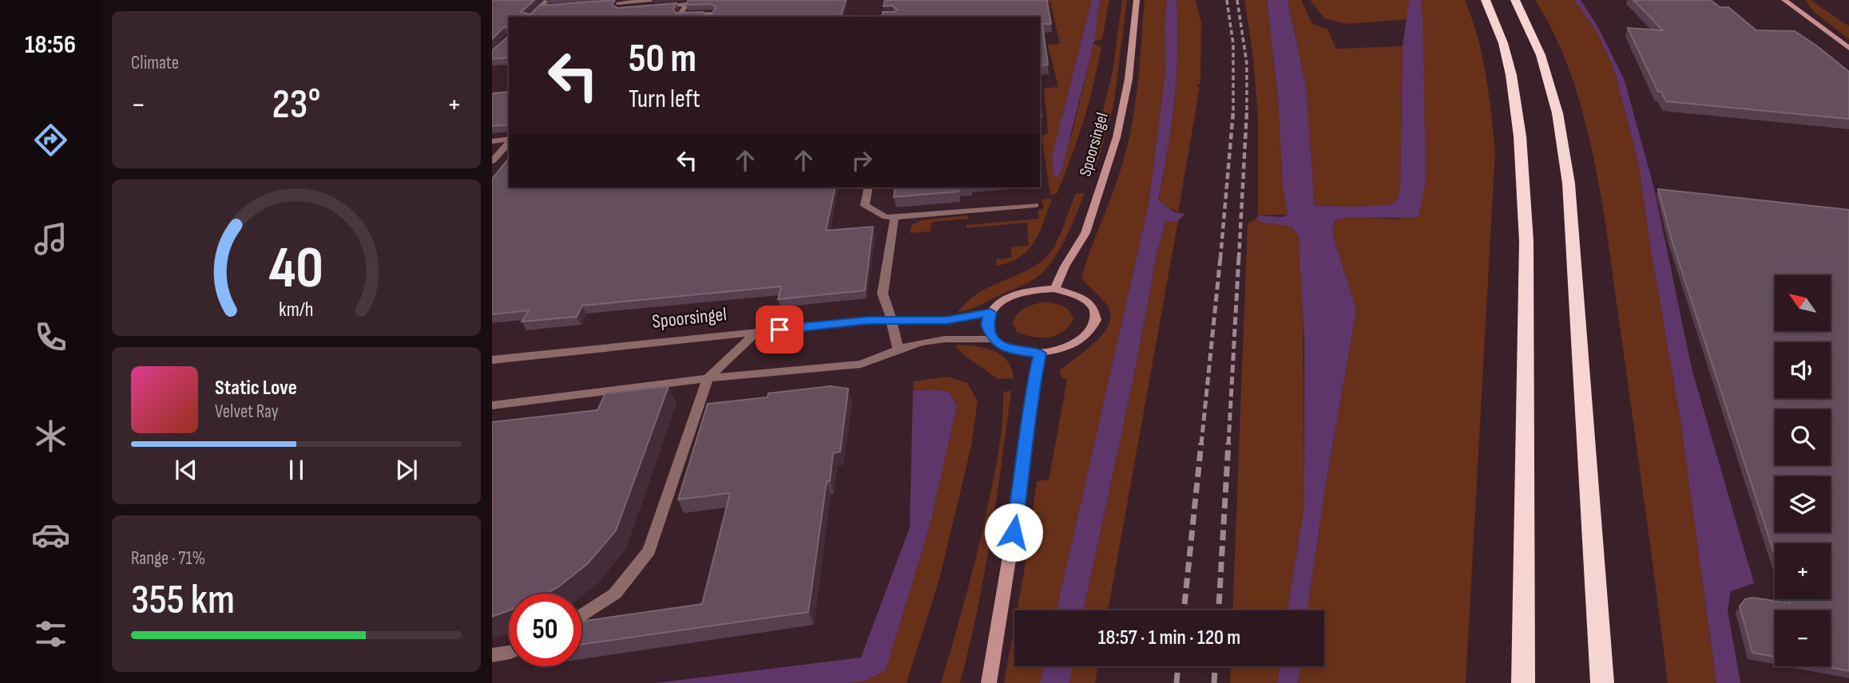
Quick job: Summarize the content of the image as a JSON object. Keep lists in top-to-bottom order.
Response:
{
  "streets": {
    "main road": ["Spoorsingel"]
  },
  "north": "top left",
  "page": {
    "tabs": "18:56",
    "tile": [
      "Climate",
      ["Range · 71%", "355 km"]
    ],
    "turn": ["50 m", "Turn left"],
    "heat": ["−", "23°", "+"],
    "map_buttons": ["+", "−"],
    "song": ["Static Love", "Velvet Ray"],
    "limit": "50",
    "trip": "18:57 · 1 min · 120 m",
    "gauge": ["40", "km/h"]
  }
}
